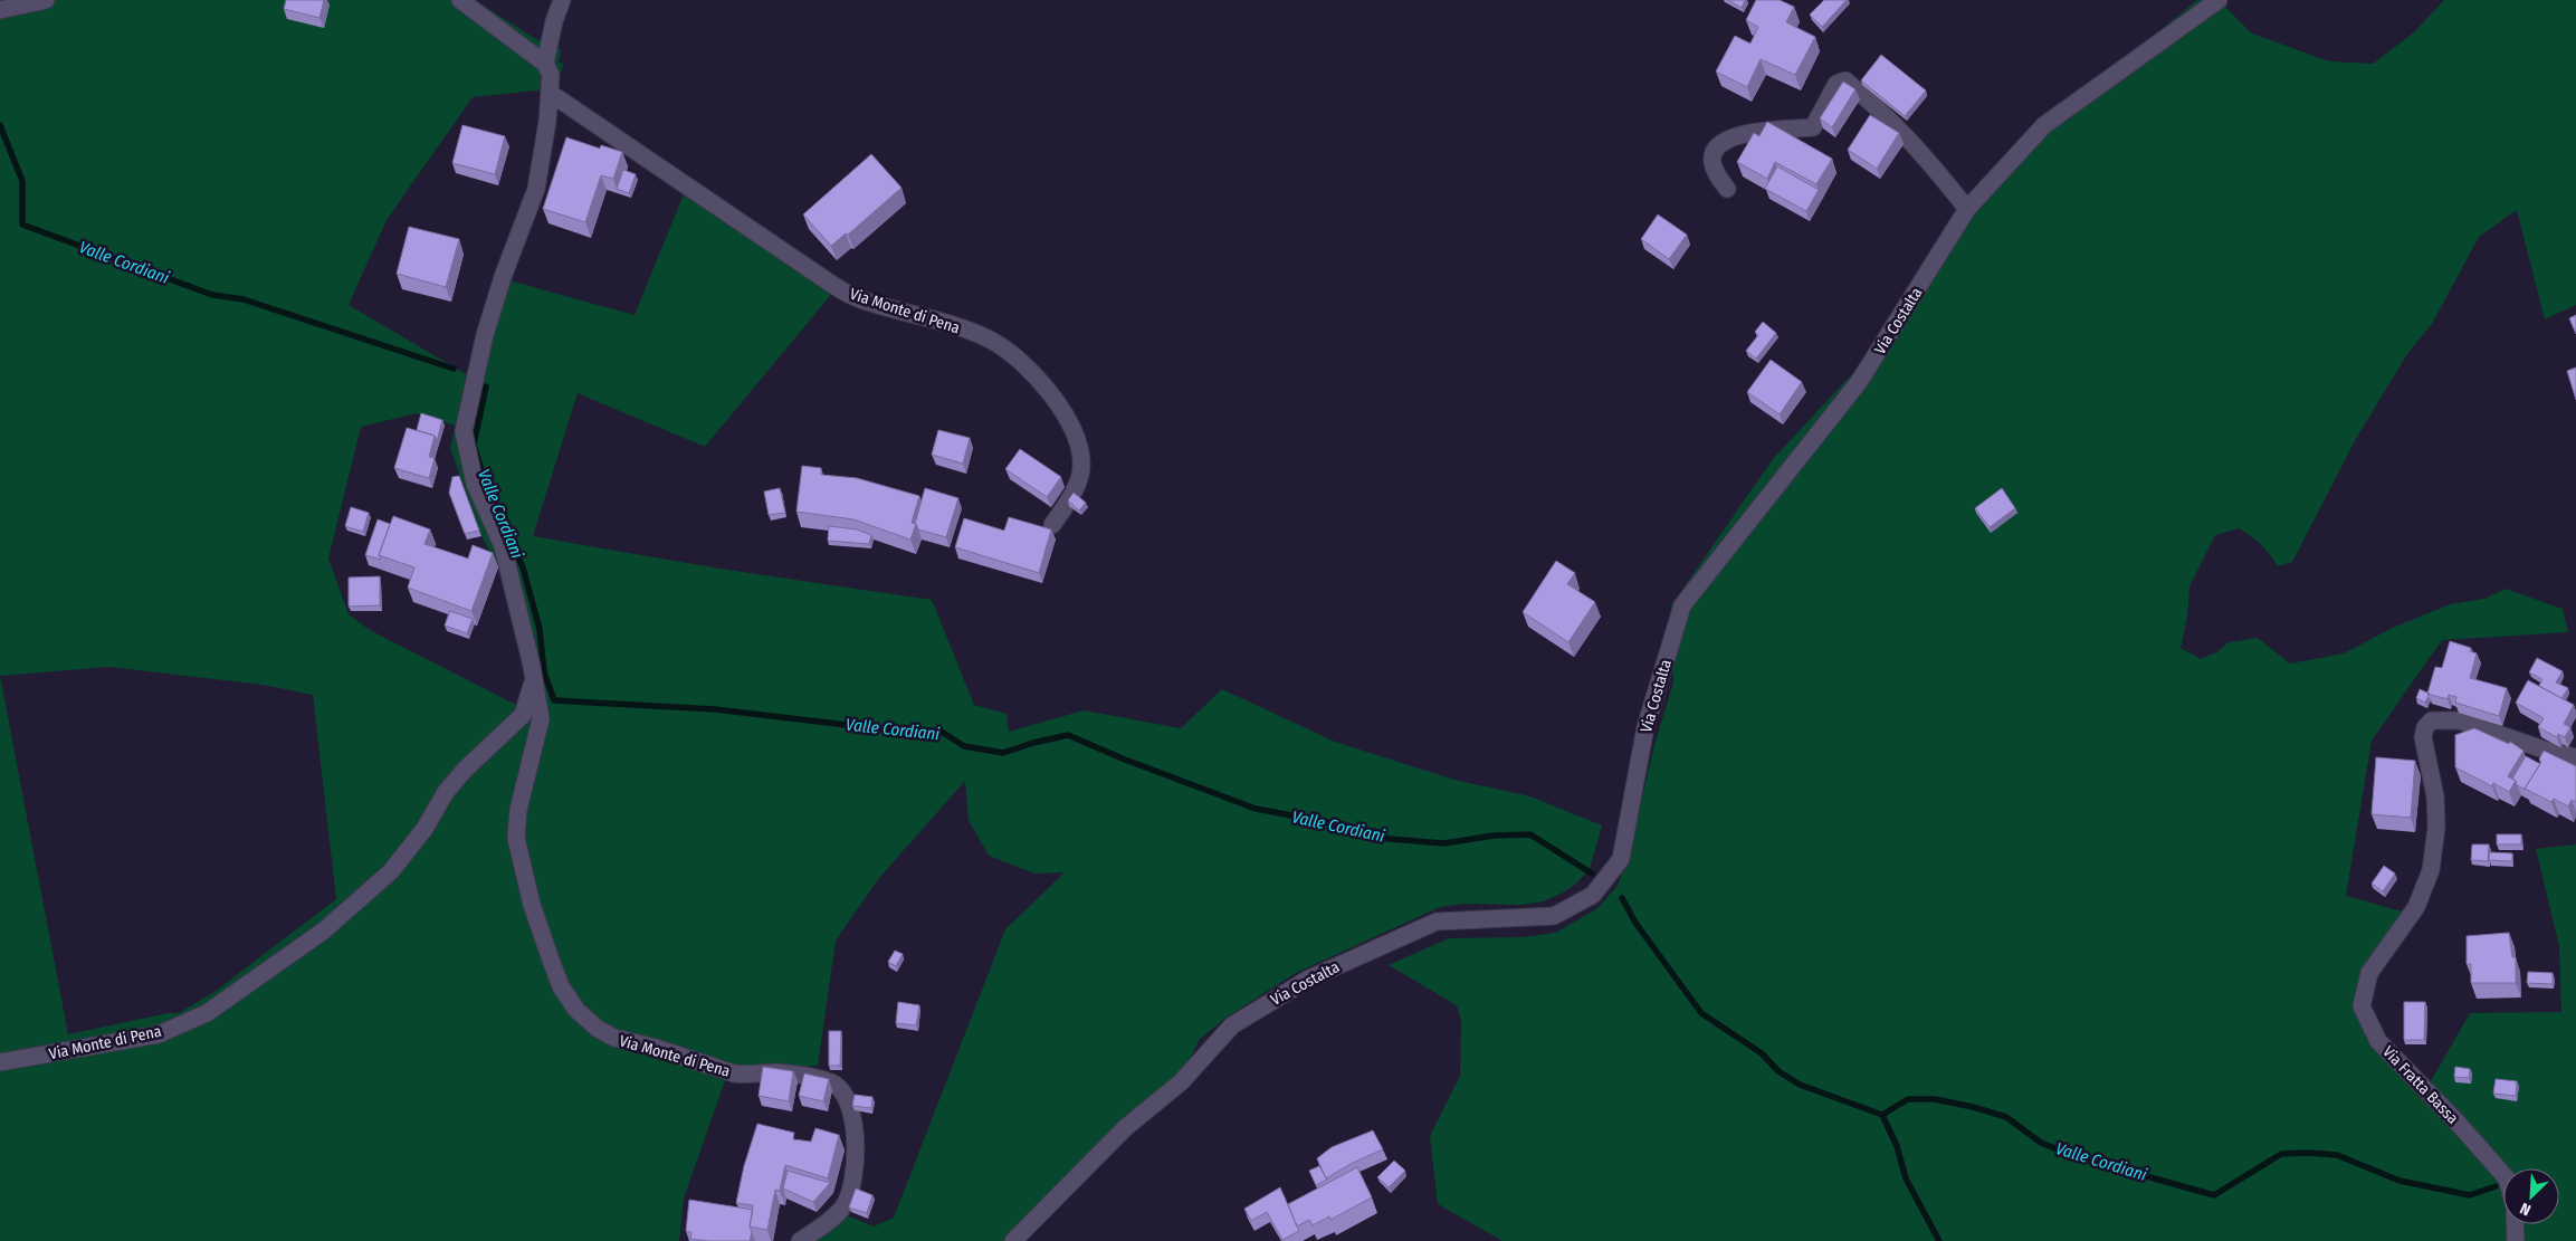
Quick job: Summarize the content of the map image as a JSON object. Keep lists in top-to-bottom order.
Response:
{
  "streets": {
    "street": ["Via Monte di Pena", "Via Costalta", "Via Fratta Bassa"]
  },
  "water": ["Valle Cordiani"],
  "north": "bottom left"
}
